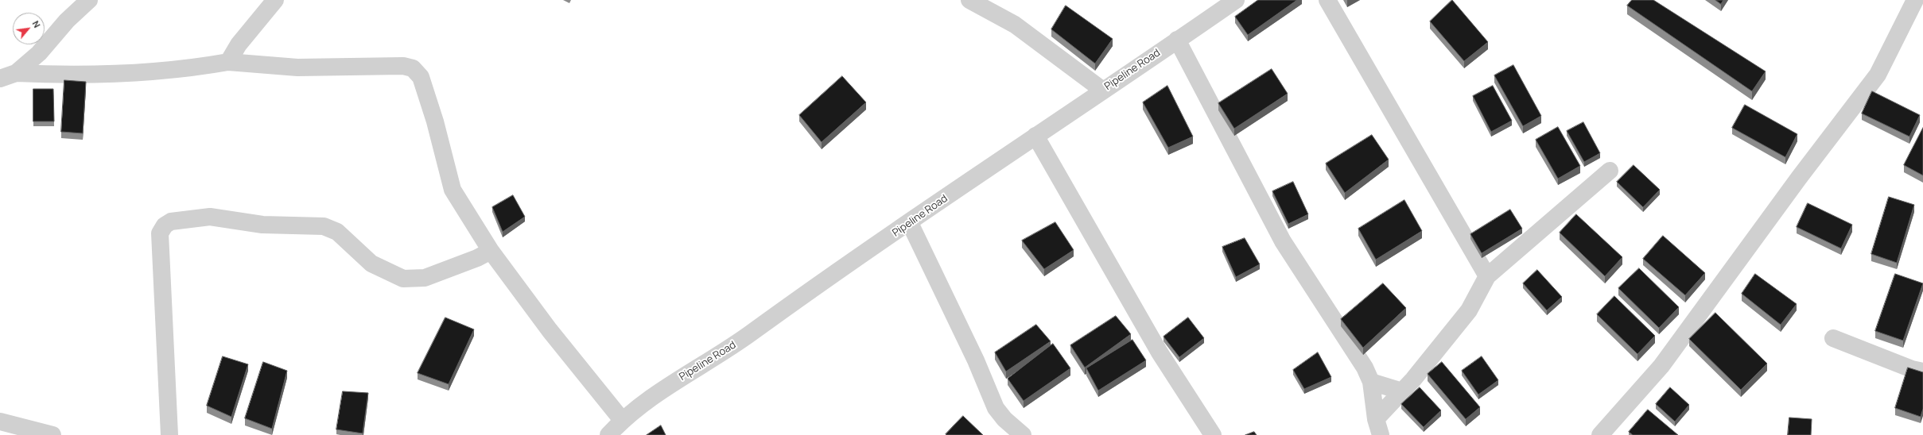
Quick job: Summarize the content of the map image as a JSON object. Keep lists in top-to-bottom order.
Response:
{
  "streets": {
    "street": ["Pipeline Road"]
  },
  "north": "top right"
}
